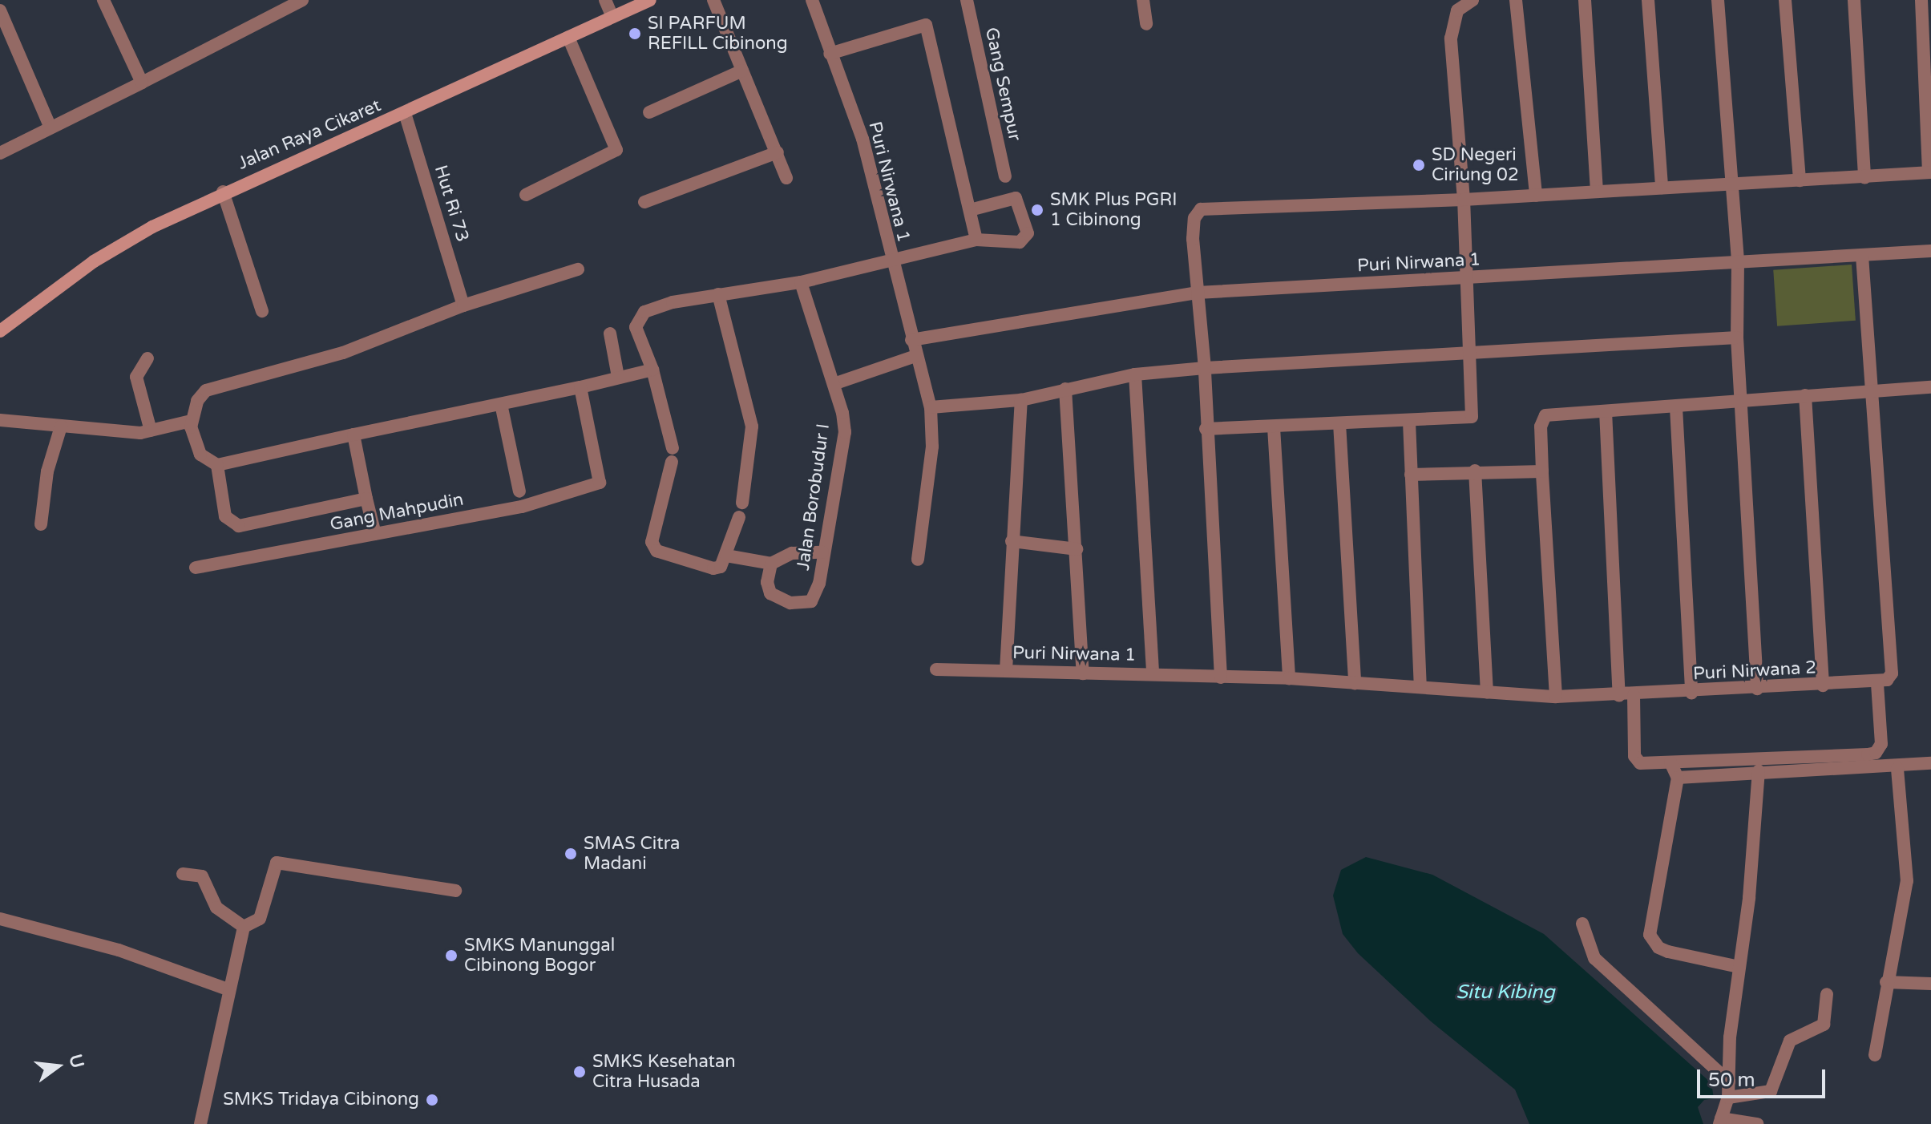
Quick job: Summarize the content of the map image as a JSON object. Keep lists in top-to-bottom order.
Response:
{
  "streets": {
    "main road": ["Jalan Raya Cikaret"],
    "street": [
      "Gang Sempur",
      "Puri Nirwana 1",
      "Hut Ri 73",
      "Jalan Borobudur I",
      "Gang Mahpudin",
      "Puri Nirwana 2"
    ]
  },
  "crossings": [
    ["Jalan Raya Cikaret", "Hut Ri 73"],
    ["Puri Nirwana 1", "Puri Nirwana 2"]
  ],
  "water": ["Situ Kibing"],
  "places": [
    "SI PARFUM REFILL Cibinong",
    "SD Negeri Ciriung 02",
    "SMK Plus PGRI 1 Cibinong",
    "SMAS Citra Madani",
    "SMKS Manunggal Cibinong Bogor",
    "SMKS Kesehatan Citra Husada",
    "SMKS Tridaya Cibinong"
  ],
  "scale_bar": "50 m",
  "north": "right"
}
